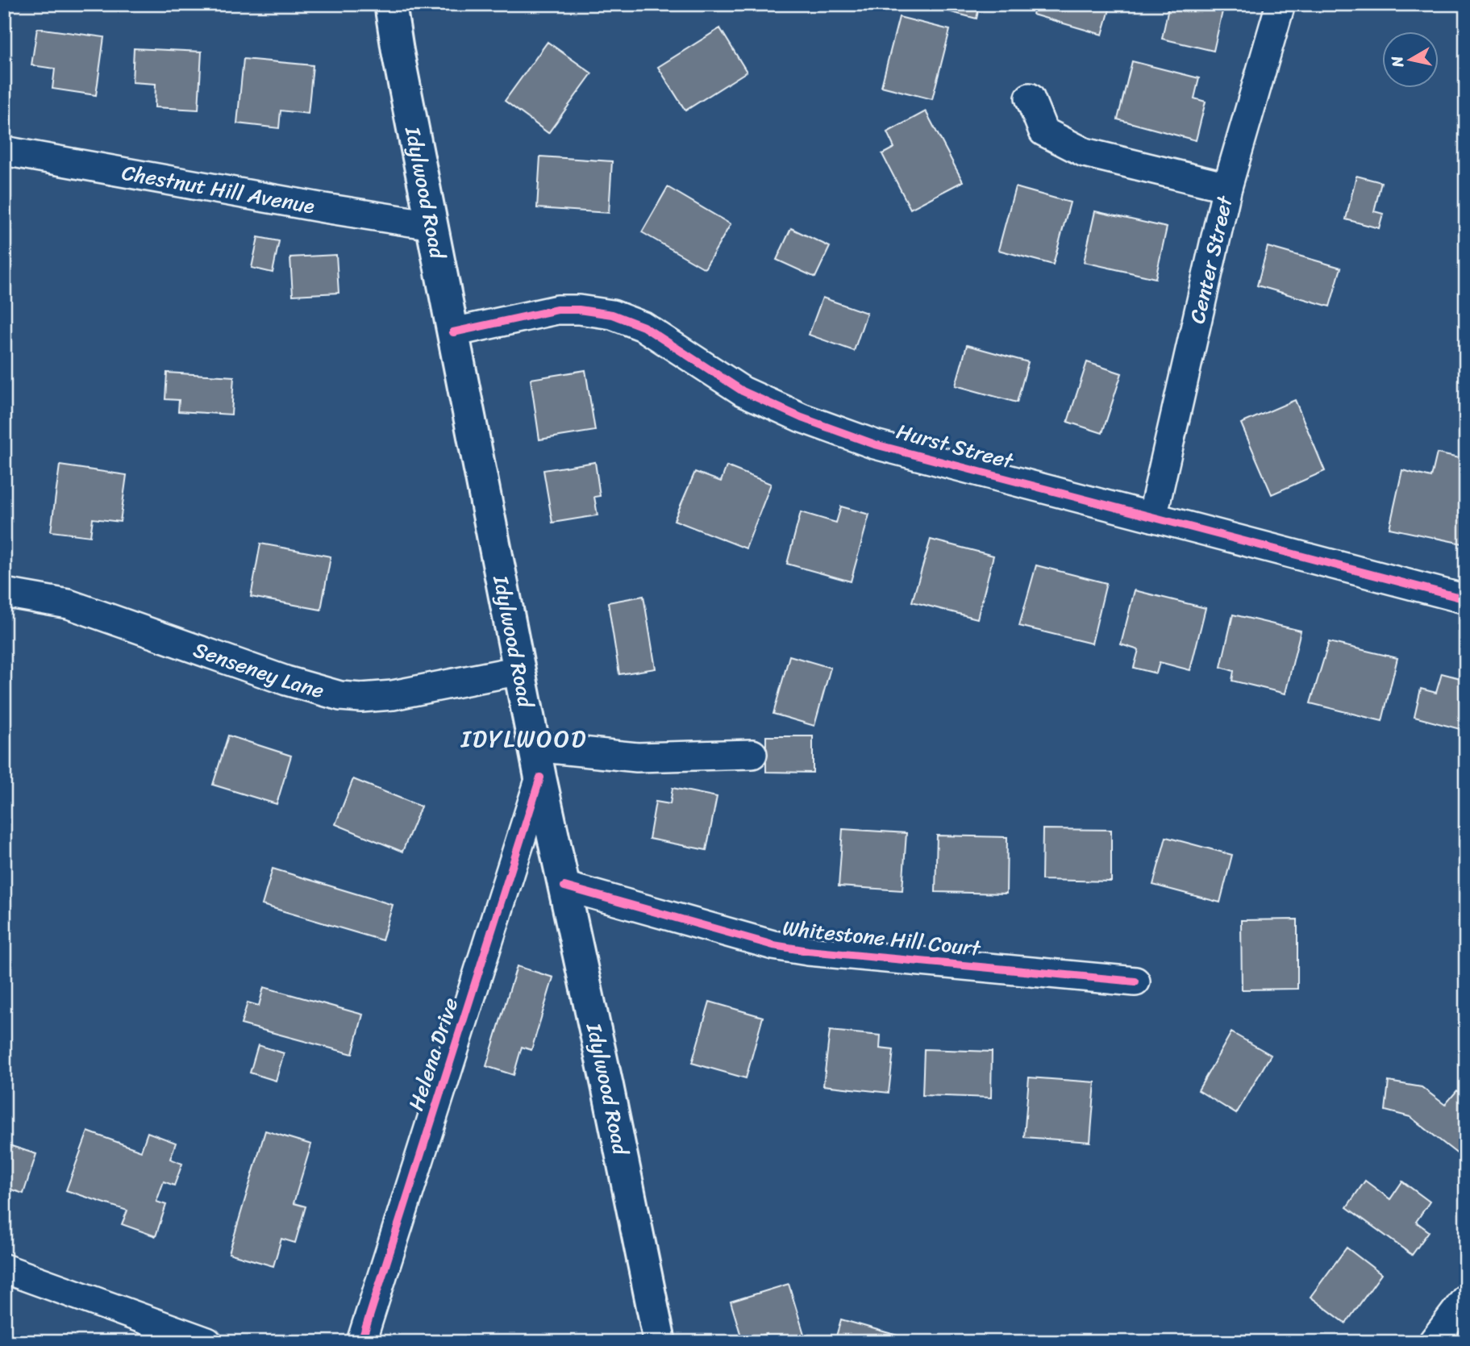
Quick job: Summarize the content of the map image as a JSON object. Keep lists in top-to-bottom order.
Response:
{
  "streets": {
    "main road": ["Idylwood Road"],
    "street": [
      "Chestnut Hill Avenue",
      "Center Street",
      "Hurst Street",
      "Senseney Lane",
      "Whitestone Hill Court",
      "Helena Drive"
    ]
  },
  "crossings": [
    ["Chestnut Hill Avenue", "Idylwood Road"],
    ["Idylwood Road", "Hurst Street"],
    ["Idylwood Road", "Senseney Lane"],
    ["Idylwood Road", "Whitestone Hill Court"],
    ["Idylwood Road", "Helena Drive"],
    ["Center Street", "Hurst Street"]
  ],
  "districts": ["IDYLWOOD"],
  "north": "left"
}
